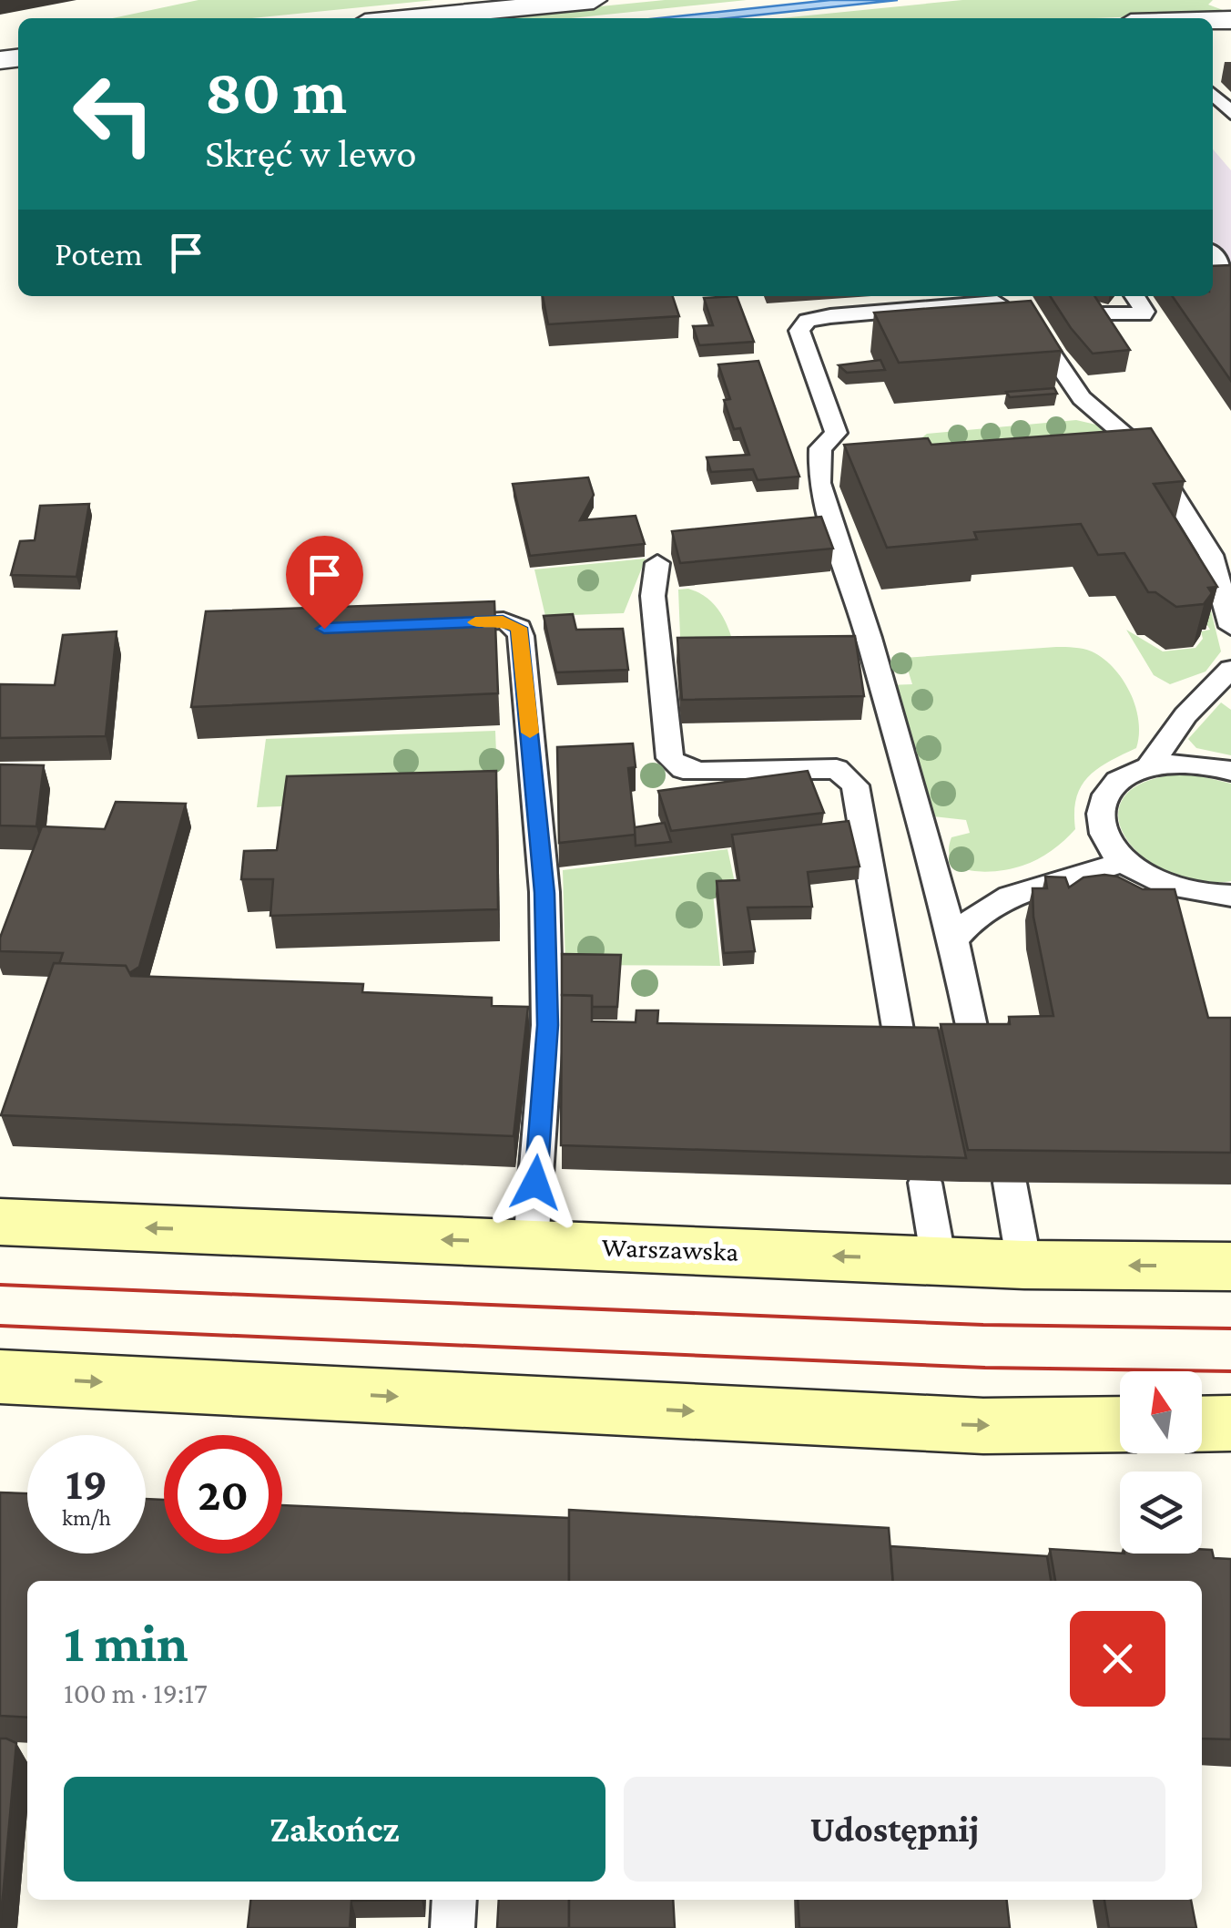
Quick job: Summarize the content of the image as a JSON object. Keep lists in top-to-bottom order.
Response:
{
  "streets": {
    "street": ["Warszawska"]
  },
  "north": "top",
  "page": {
    "turn": ["80 m", "Skręć w lewo"],
    "then": "Potem",
    "speed": "19 km/h",
    "limit": "20",
    "heading": ["1 min", "100 m · 19:17"],
    "buttons": ["Zakończ", "Udostępnij"]
  }
}
